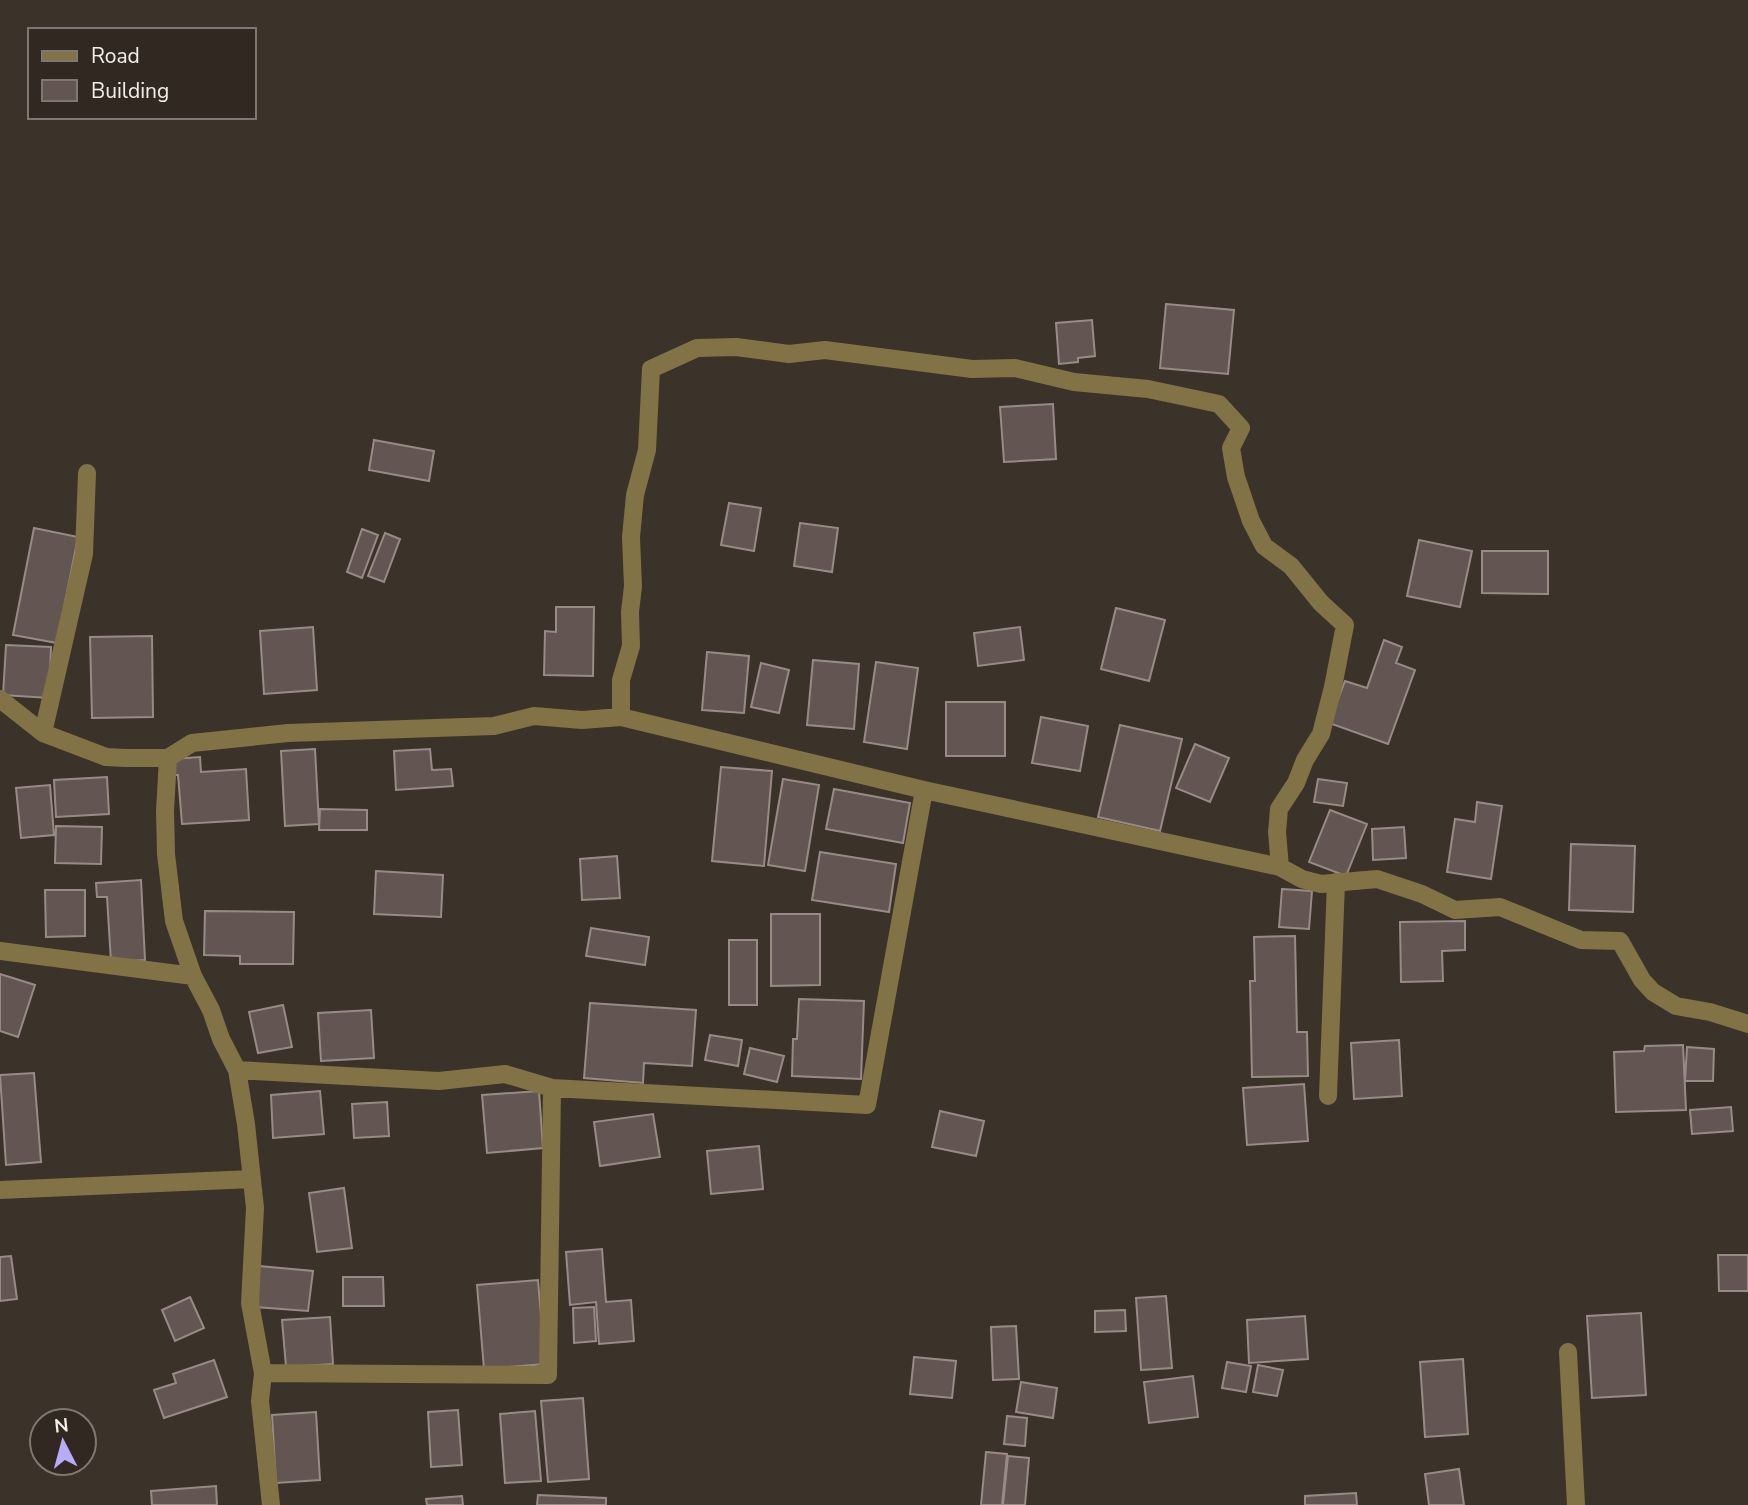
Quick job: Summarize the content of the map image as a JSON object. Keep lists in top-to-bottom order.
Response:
{
  "legend": ["Road", "Building"],
  "north": "top"
}
